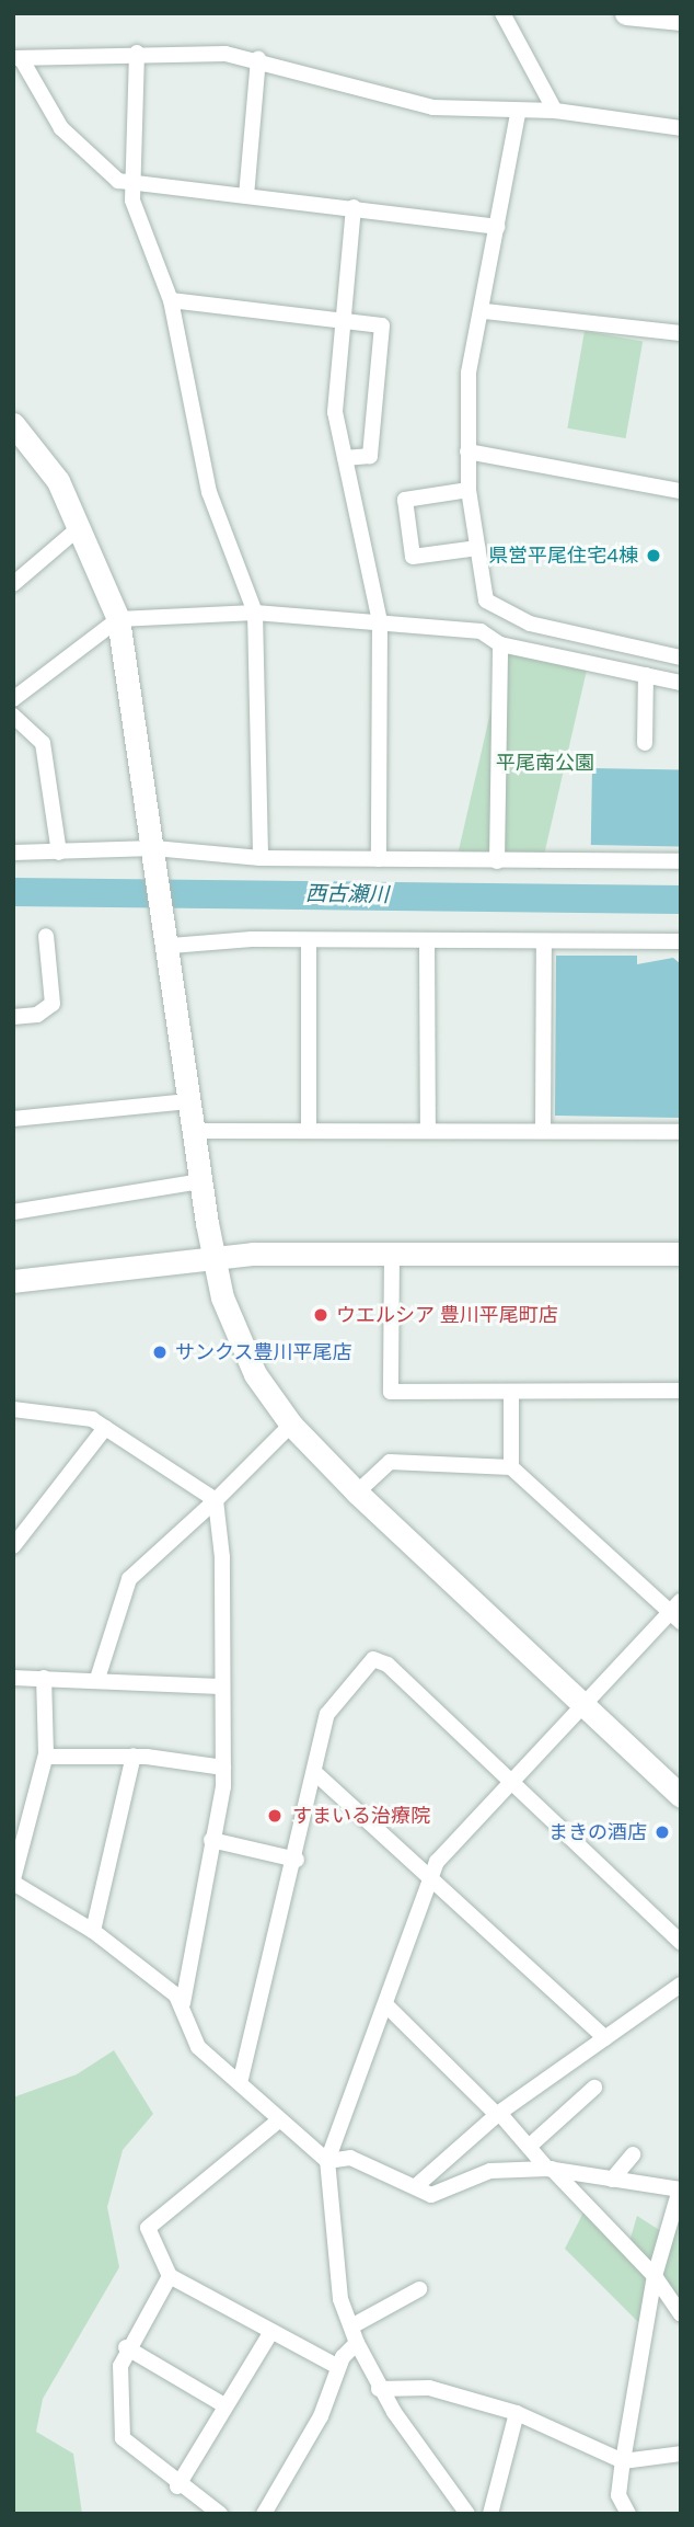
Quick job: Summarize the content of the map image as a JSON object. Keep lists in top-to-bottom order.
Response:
{
  "water": ["西古瀬川"],
  "parks": ["平尾南公園"],
  "places": [
    "県営平尾住宅4棟",
    "ウエルシア 豊川平尾町店",
    "サンクス豊川平尾店",
    "すまいる治療院",
    "まきの酒店"
  ]
}
